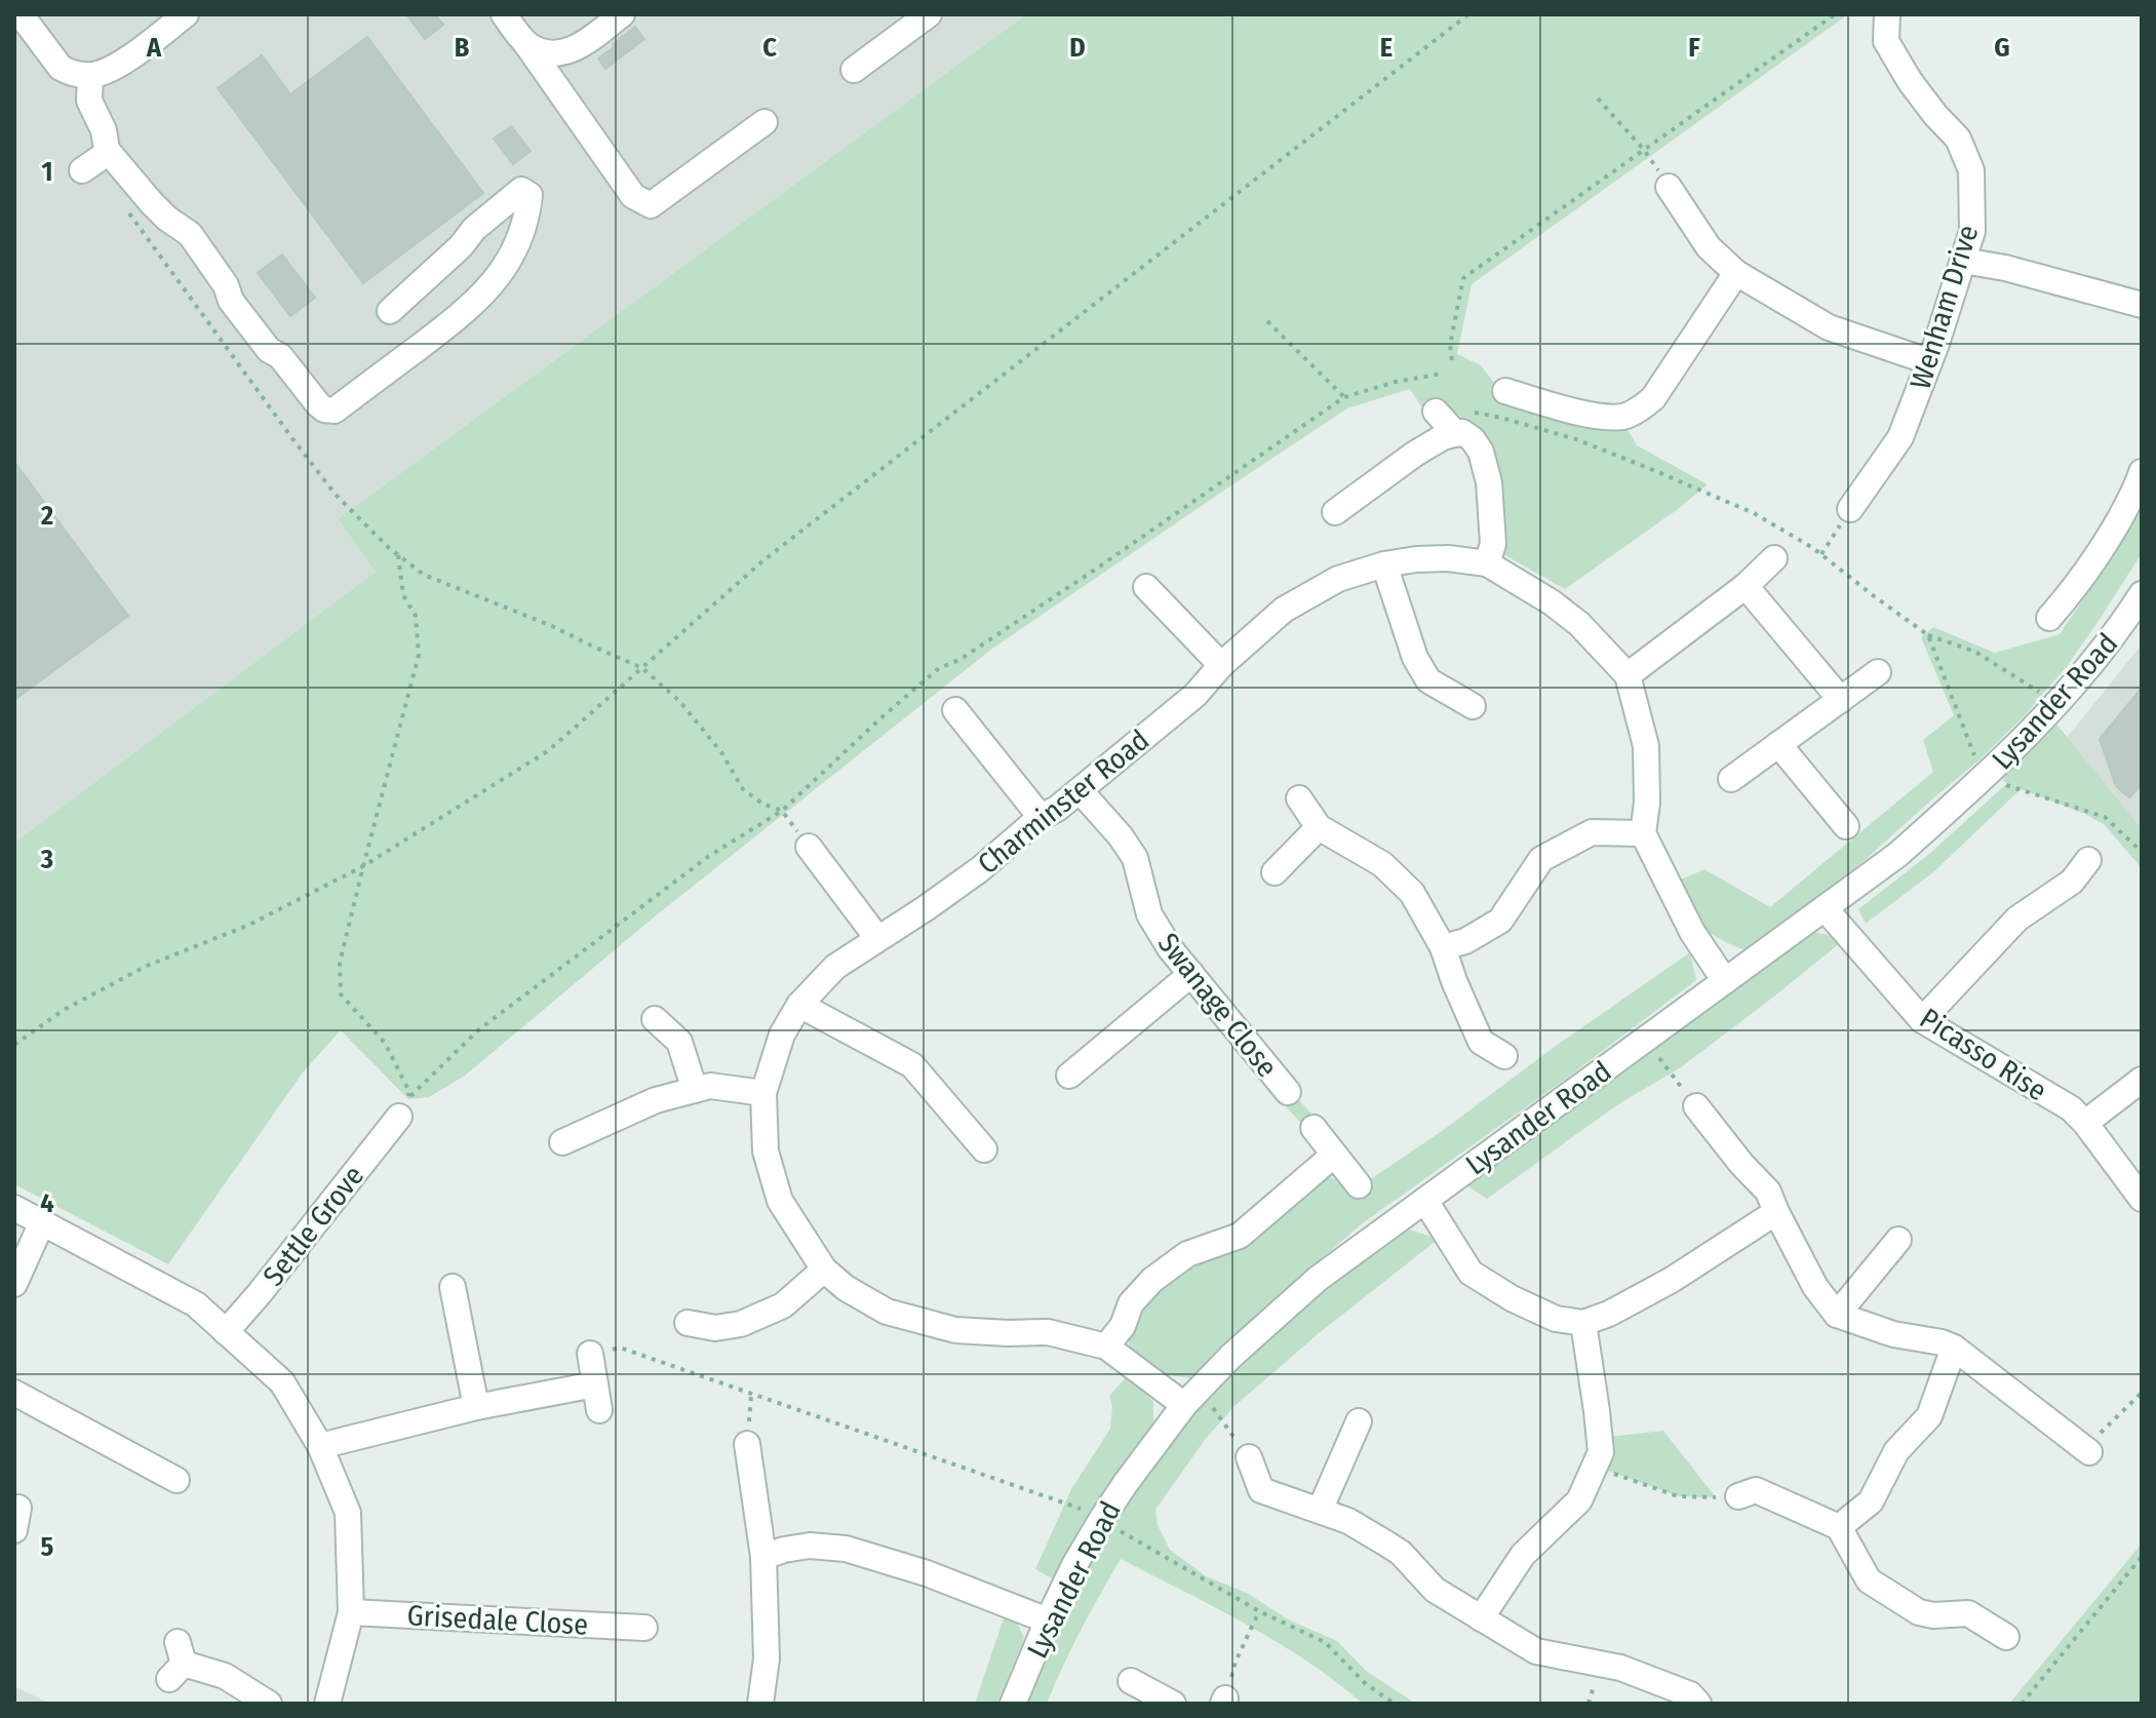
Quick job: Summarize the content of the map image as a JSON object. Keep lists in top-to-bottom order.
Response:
{
  "streets": {
    "street": [
      "Wenham Drive",
      "Lysander Road",
      "Charminster Road",
      "Swanage Close",
      "Picasso Rise",
      "Settle Grove",
      "Grisedale Close"
    ]
  },
  "crossings": [
    ["Lysander Road", "Charminster Road"],
    ["Lysander Road", "Picasso Rise"],
    ["Charminster Road", "Swanage Close"]
  ],
  "grid": {
    "columns": [
      "A",
      "B",
      "C",
      "D",
      "E",
      "F",
      "G"
    ],
    "rows": [
      "1",
      "2",
      "3",
      "4",
      "5"
    ]
  }
}
